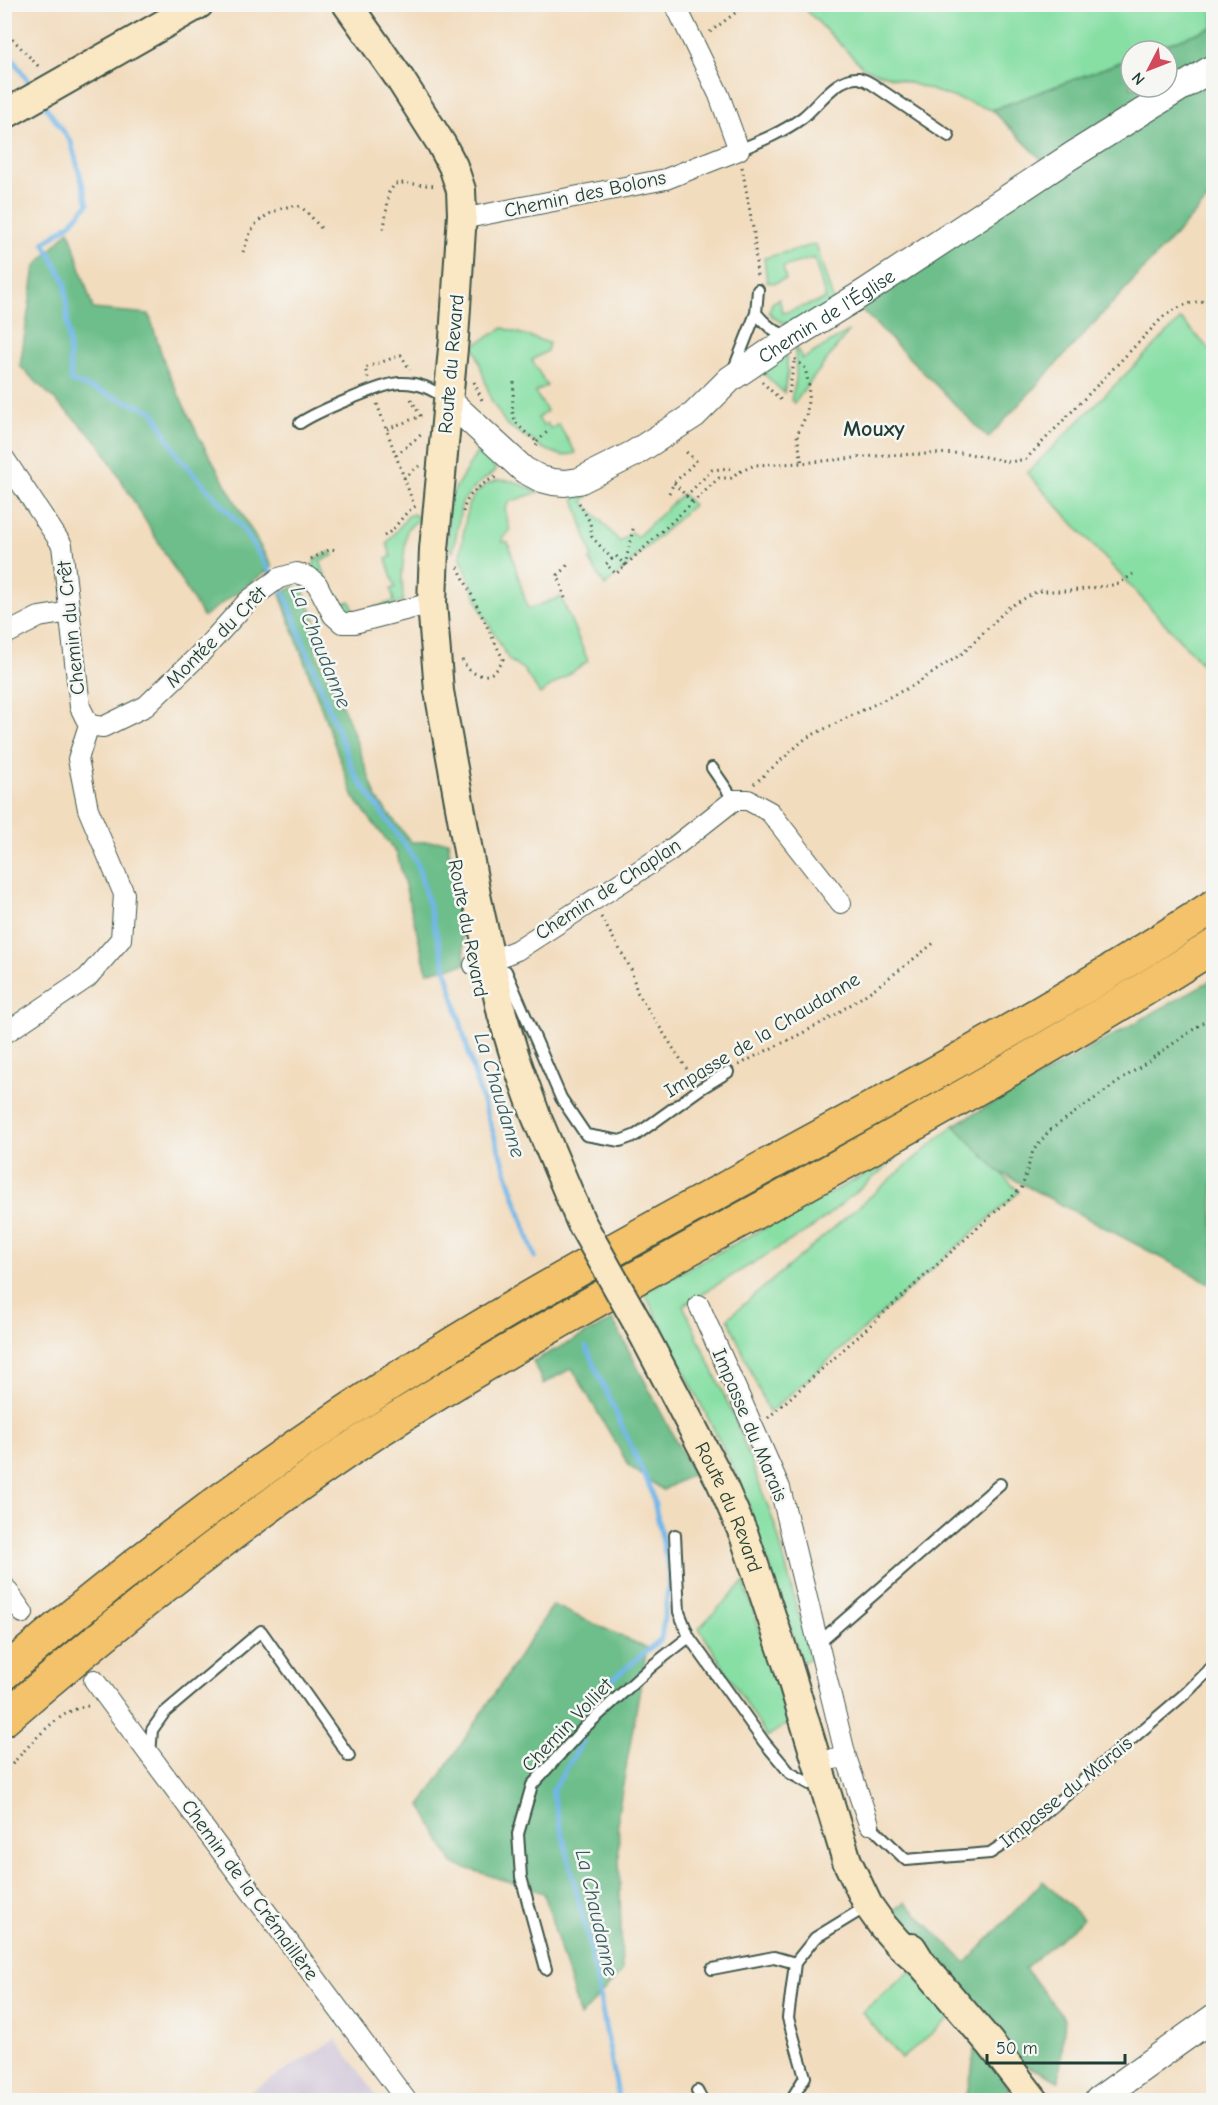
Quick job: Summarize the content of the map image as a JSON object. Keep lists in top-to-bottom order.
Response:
{
  "streets": {
    "main road": ["Route du Revard"],
    "street": [
      "Chemin des Bolons",
      "Chemin de l'Église",
      "Chemin du Crêt",
      "Montée du Crêt",
      "Chemin de Chaplan",
      "Impasse du Marais",
      "Chemin de la Crémaillère"
    ],
    "lane": ["Impasse de la Chaudanne", "Chemin Volliet"]
  },
  "crossings": [
    ["Chemin des Bolons", "Route du Revard"],
    ["Chemin de l'Église", "Route du Revard"],
    ["Route du Revard", "Montée du Crêt"],
    ["Route du Revard", "Chemin de Chaplan"],
    ["Route du Revard", "Impasse de la Chaudanne"],
    ["Chemin du Crêt", "Montée du Crêt"],
    ["Chemin de Chaplan", "Impasse de la Chaudanne"]
  ],
  "districts": ["Mouxy"],
  "water": ["La Chaudanne"],
  "scale_bar": "50 m",
  "north": "bottom left"
}
